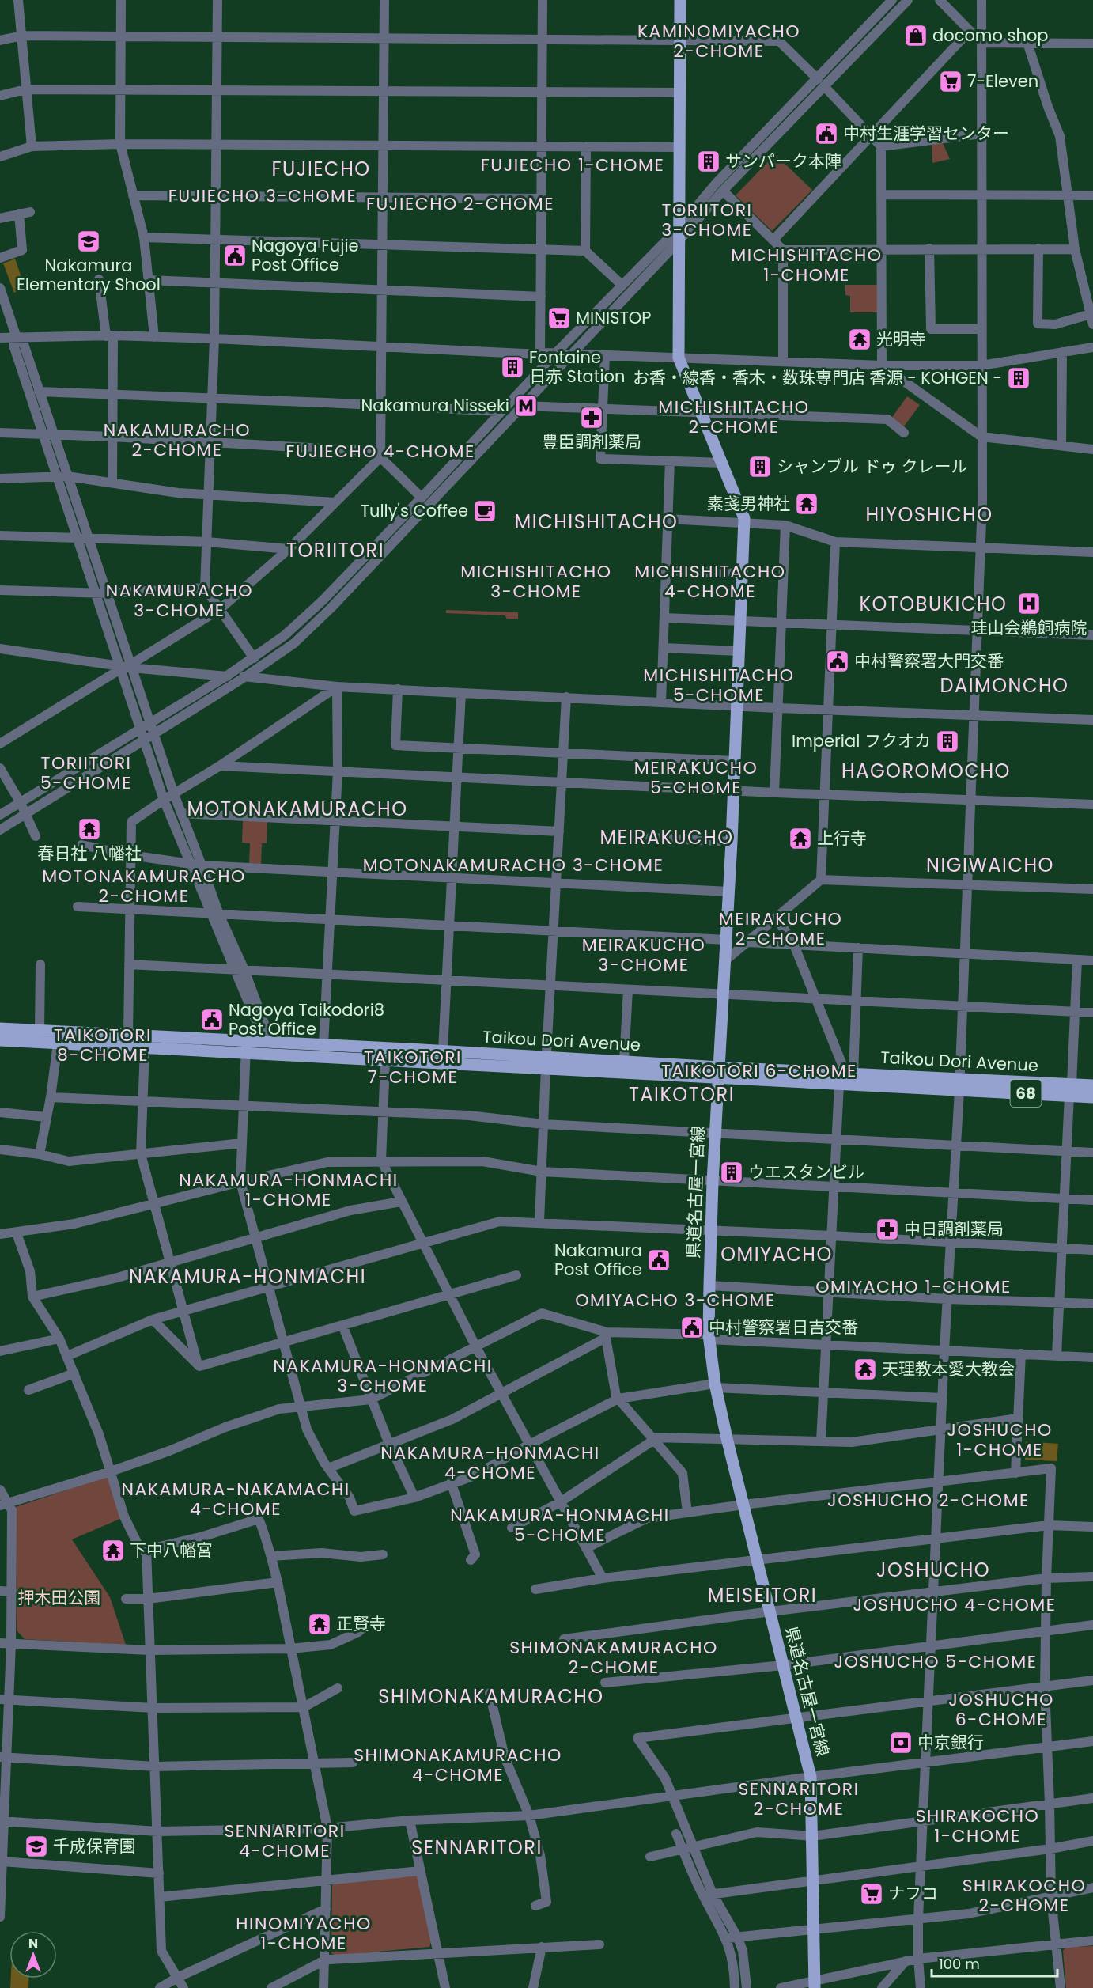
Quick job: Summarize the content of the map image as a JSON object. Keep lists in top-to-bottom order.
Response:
{
  "streets": {
    "main road": ["Taikou Dori Avenue", "68", "県道名古屋一宮線"]
  },
  "crossings": [
    ["Taikou Dori Avenue", "県道名古屋一宮線"]
  ],
  "districts": [
    "KAMINOMIYACHO 2-CHOME",
    "FUJIECHO 1-CHOME",
    "FUJIECHO",
    "FUJIECHO 3-CHOME",
    "FUJIECHO 2-CHOME",
    "TORIITORI 3-CHOME",
    "MICHISHITACHO 1-CHOME",
    "MICHISHITACHO 2-CHOME",
    "NAKAMURACHO 2-CHOME",
    "FUJIECHO 4-CHOME",
    "HIYOSHICHO",
    "MICHISHITACHO",
    "TORIITORI",
    "MICHISHITACHO 3-CHOME",
    "MICHISHITACHO 4-CHOME",
    "NAKAMURACHO 3-CHOME",
    "KOTOBUKICHO",
    "MICHISHITACHO 5-CHOME",
    "DAIMONCHO",
    "TORIITORI 5-CHOME",
    "MEIRAKUCHO 5-CHOME",
    "HAGOROMOCHO",
    "MOTONAKAMURACHO",
    "MEIRAKUCHO",
    "MOTONAKAMURACHO 3-CHOME",
    "NIGIWAICHO",
    "MOTONAKAMURACHO 2-CHOME",
    "MEIRAKUCHO 2-CHOME",
    "MEIRAKUCHO 3-CHOME",
    "TAIKOTORI 8-CHOME",
    "TAIKOTORI 7-CHOME",
    "TAIKOTORI 6-CHOME",
    "TAIKOTORI",
    "NAKAMURA-HONMACHI 1-CHOME",
    "OMIYACHO",
    "NAKAMURA-HONMACHI",
    "OMIYACHO 1-CHOME",
    "OMIYACHO 3-CHOME",
    "NAKAMURA-HONMACHI 3-CHOME",
    "JOSHUCHO 1-CHOME",
    "NAKAMURA-HONMACHI 4-CHOME",
    "NAKAMURA-NAKAMACHI 4-CHOME",
    "JOSHUCHO 2-CHOME",
    "NAKAMURA-HONMACHI 5-CHOME",
    "JOSHUCHO",
    "MEISEITORI",
    "JOSHUCHO 4-CHOME",
    "SHIMONAKAMURACHO 2-CHOME",
    "JOSHUCHO 5-CHOME",
    "SHIMONAKAMURACHO",
    "JOSHUCHO 6-CHOME",
    "SHIMONAKAMURACHO 4-CHOME",
    "SENNARITORI 2-CHOME",
    "SHIRAKOCHO 1-CHOME",
    "SENNARITORI 4-CHOME",
    "SENNARITORI",
    "SHIRAKOCHO 2-CHOME",
    "HINOMIYACHO 1-CHOME"
  ],
  "parks": ["押木田公園"],
  "places": {
    "shop": ["docomo shop"],
    "supermarket": ["7-Eleven", "MINISTOP", "ナフコ"],
    "public building": [
      "中村生涯学習センター",
      "Nagoya Fujie Post Office",
      "中村警察署大門交番",
      "Nagoya Taikodori8 Post Office",
      "Nakamura Post Office",
      "中村警察署日吉交番"
    ],
    "building": [
      "サンパーク本陣",
      "Fontaine 日赤 Station",
      "お香・線香・香木・数珠専門店 香源 - KOHGEN -",
      "シャンブル ドゥ クレール",
      "Imperial フクオカ",
      "ウエスタンビル"
    ],
    "school or university": ["Nakamura Elementary Shool", "千成保育園"],
    "temple": [
      "光明寺",
      "素戔男神社",
      "春日社 八幡社",
      "上行寺",
      "天理教本愛大教会",
      "下中八幡宮",
      "正賢寺"
    ],
    "metro station": ["Nakamura Nisseki"],
    "pharmacy": ["豊臣調剤薬局", "中日調剤薬局"],
    "cafe": ["Tully's Coffee"],
    "hospital": ["珪山会鵜飼病院"],
    "bank": ["中京銀行"]
  },
  "scale_bar": "100 m",
  "north": "top"
}
